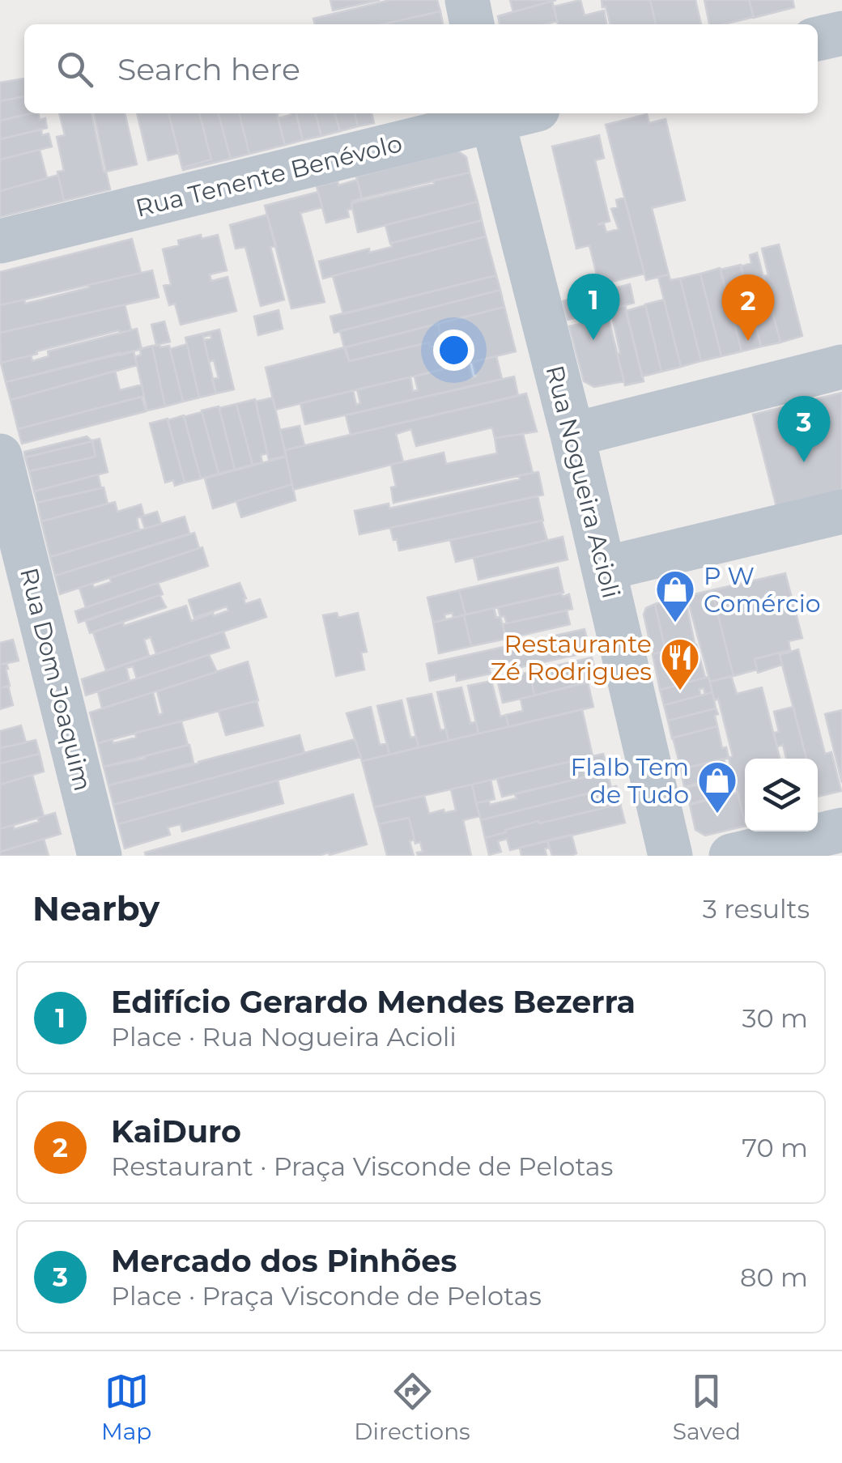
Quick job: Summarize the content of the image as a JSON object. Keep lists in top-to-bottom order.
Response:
{
  "streets": {
    "street": ["Rua Tenente Benévolo", "Rua Nogueira Acioli", "Rua Dom Joaquim"]
  },
  "crossings": [
    ["Rua Tenente Benévolo", "Rua Nogueira Acioli"]
  ],
  "places": {
    "shop": ["P W Comércio", "Flalb Tem de Tudo"],
    "restaurant": ["Restaurante Zé Rodrigues"]
  },
  "page": {
    "search": "Search here",
    "pins": ["1", "2", "3"],
    "heading": ["Nearby", "3 results"],
    "list": [
      {
        "mark": "1",
        "name": "Edifício Gerardo Mendes Bezerra",
        "note": "Place · Rua Nogueira Acioli",
        "value": "30 m"
      },
      {
        "mark": "2",
        "name": "KaiDuro",
        "note": "Restaurant · Praça Visconde de Pelotas",
        "value": "70 m"
      },
      {
        "mark": "3",
        "name": "Mercado dos Pinhões",
        "note": "Place · Praça Visconde de Pelotas",
        "value": "80 m"
      }
    ],
    "nav": ["Map", "Directions", "Saved"]
  }
}
